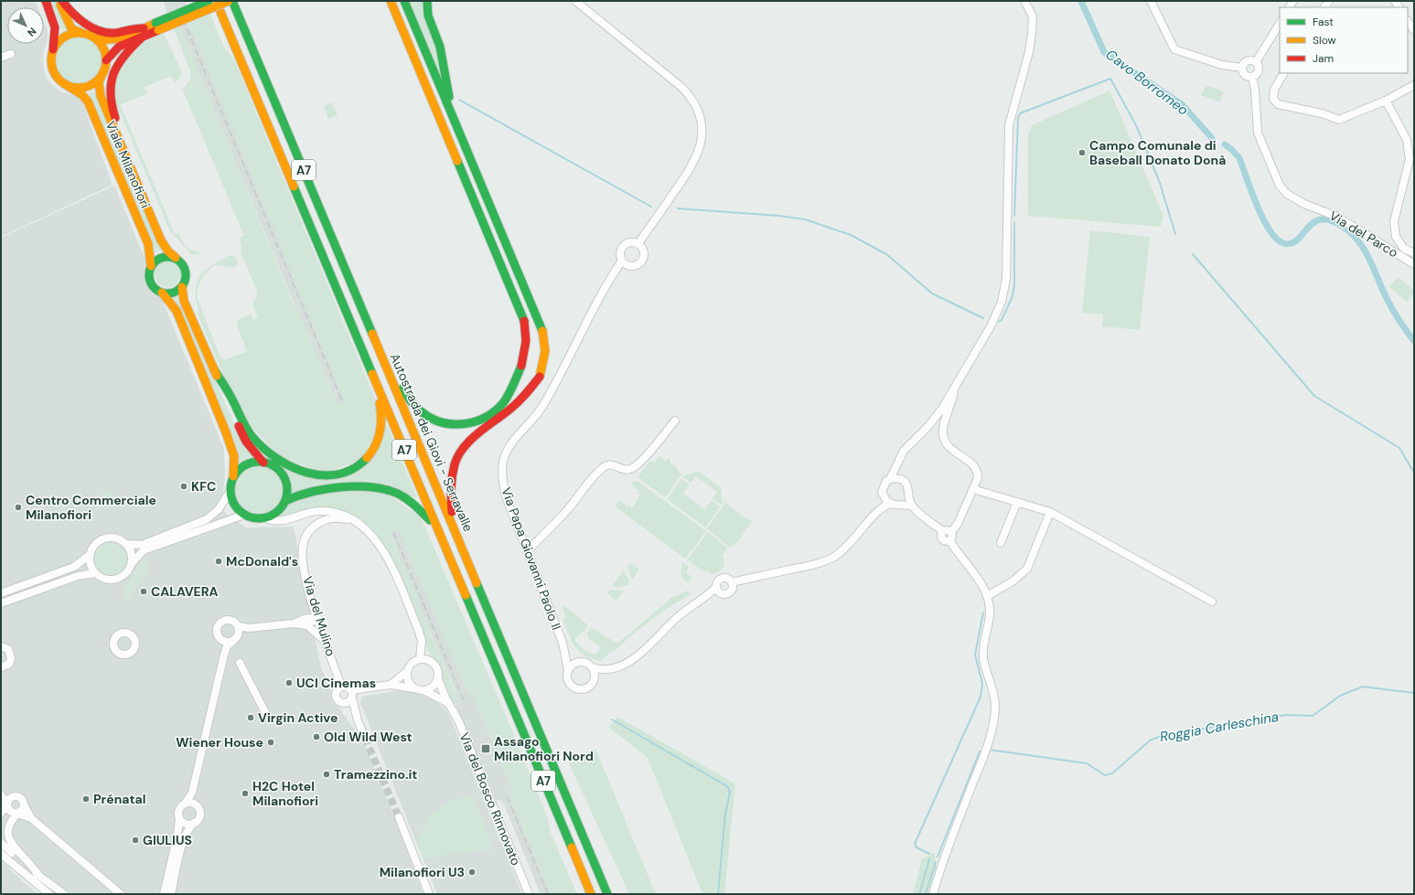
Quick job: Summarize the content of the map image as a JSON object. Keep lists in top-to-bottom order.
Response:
{
  "streets": {
    "main road": ["Viale Milanofiori", "A7", "Autostrada dei Giovi - Serravalle"],
    "street": [
      "Via del Parco",
      "Via Papa Giovanni Paolo II",
      "Via del Mulino",
      "Via del Bosco Rinnovato"
    ]
  },
  "water": ["Cavo Borromeo", "Roggia Carleschina"],
  "places": {
    "other": [
      "Campo Comunale di Baseball Donato Donà",
      "KFC",
      "Centro Commerciale Milanofiori",
      "McDonald's",
      "CALAVERA",
      "UCI Cinemas",
      "Virgin Active",
      "Old Wild West",
      "Wiener House",
      "Tramezzino.it",
      "H2C Hotel Milanofiori",
      "Prénatal",
      "GIULIUS",
      "Milanofiori U3"
    ],
    "transit": ["Assago Milanofiori Nord"]
  },
  "legend": ["Fast", "Slow", "Jam"],
  "north": "bottom right"
}
